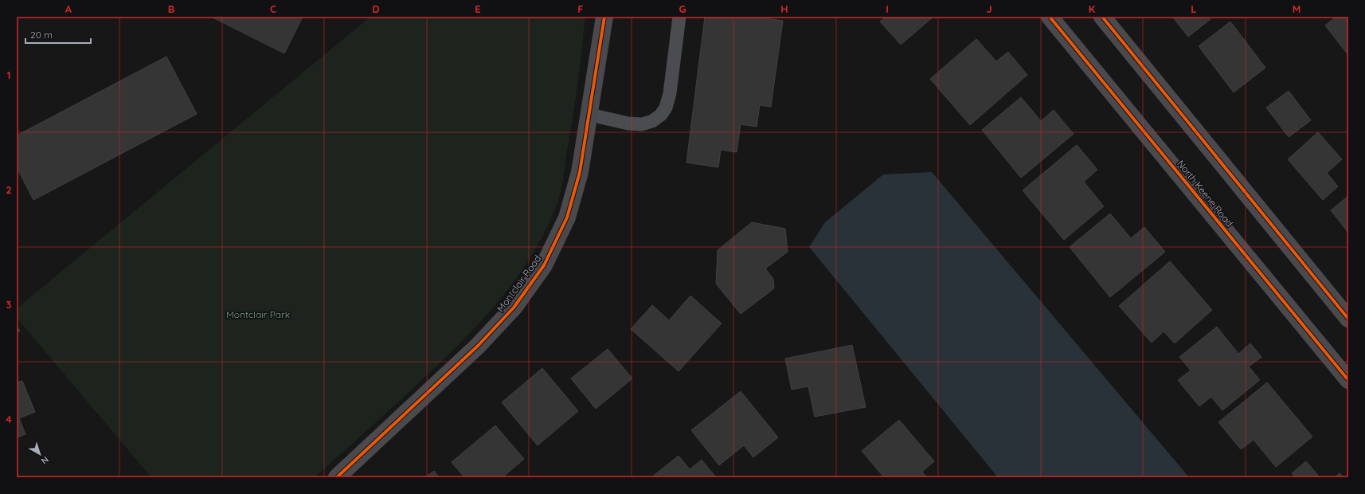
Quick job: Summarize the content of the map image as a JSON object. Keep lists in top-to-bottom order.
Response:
{
  "streets": {
    "main road": ["North Keene Road", "Montclair Road"]
  },
  "parks": ["Montclair Park"],
  "scale_bar": "20 m",
  "north": "bottom right",
  "grid": {
    "columns": [
      "A",
      "B",
      "C",
      "D",
      "E",
      "F",
      "G",
      "H",
      "I",
      "J",
      "K",
      "L",
      "M"
    ],
    "rows": [
      "1",
      "2",
      "3",
      "4"
    ]
  }
}
